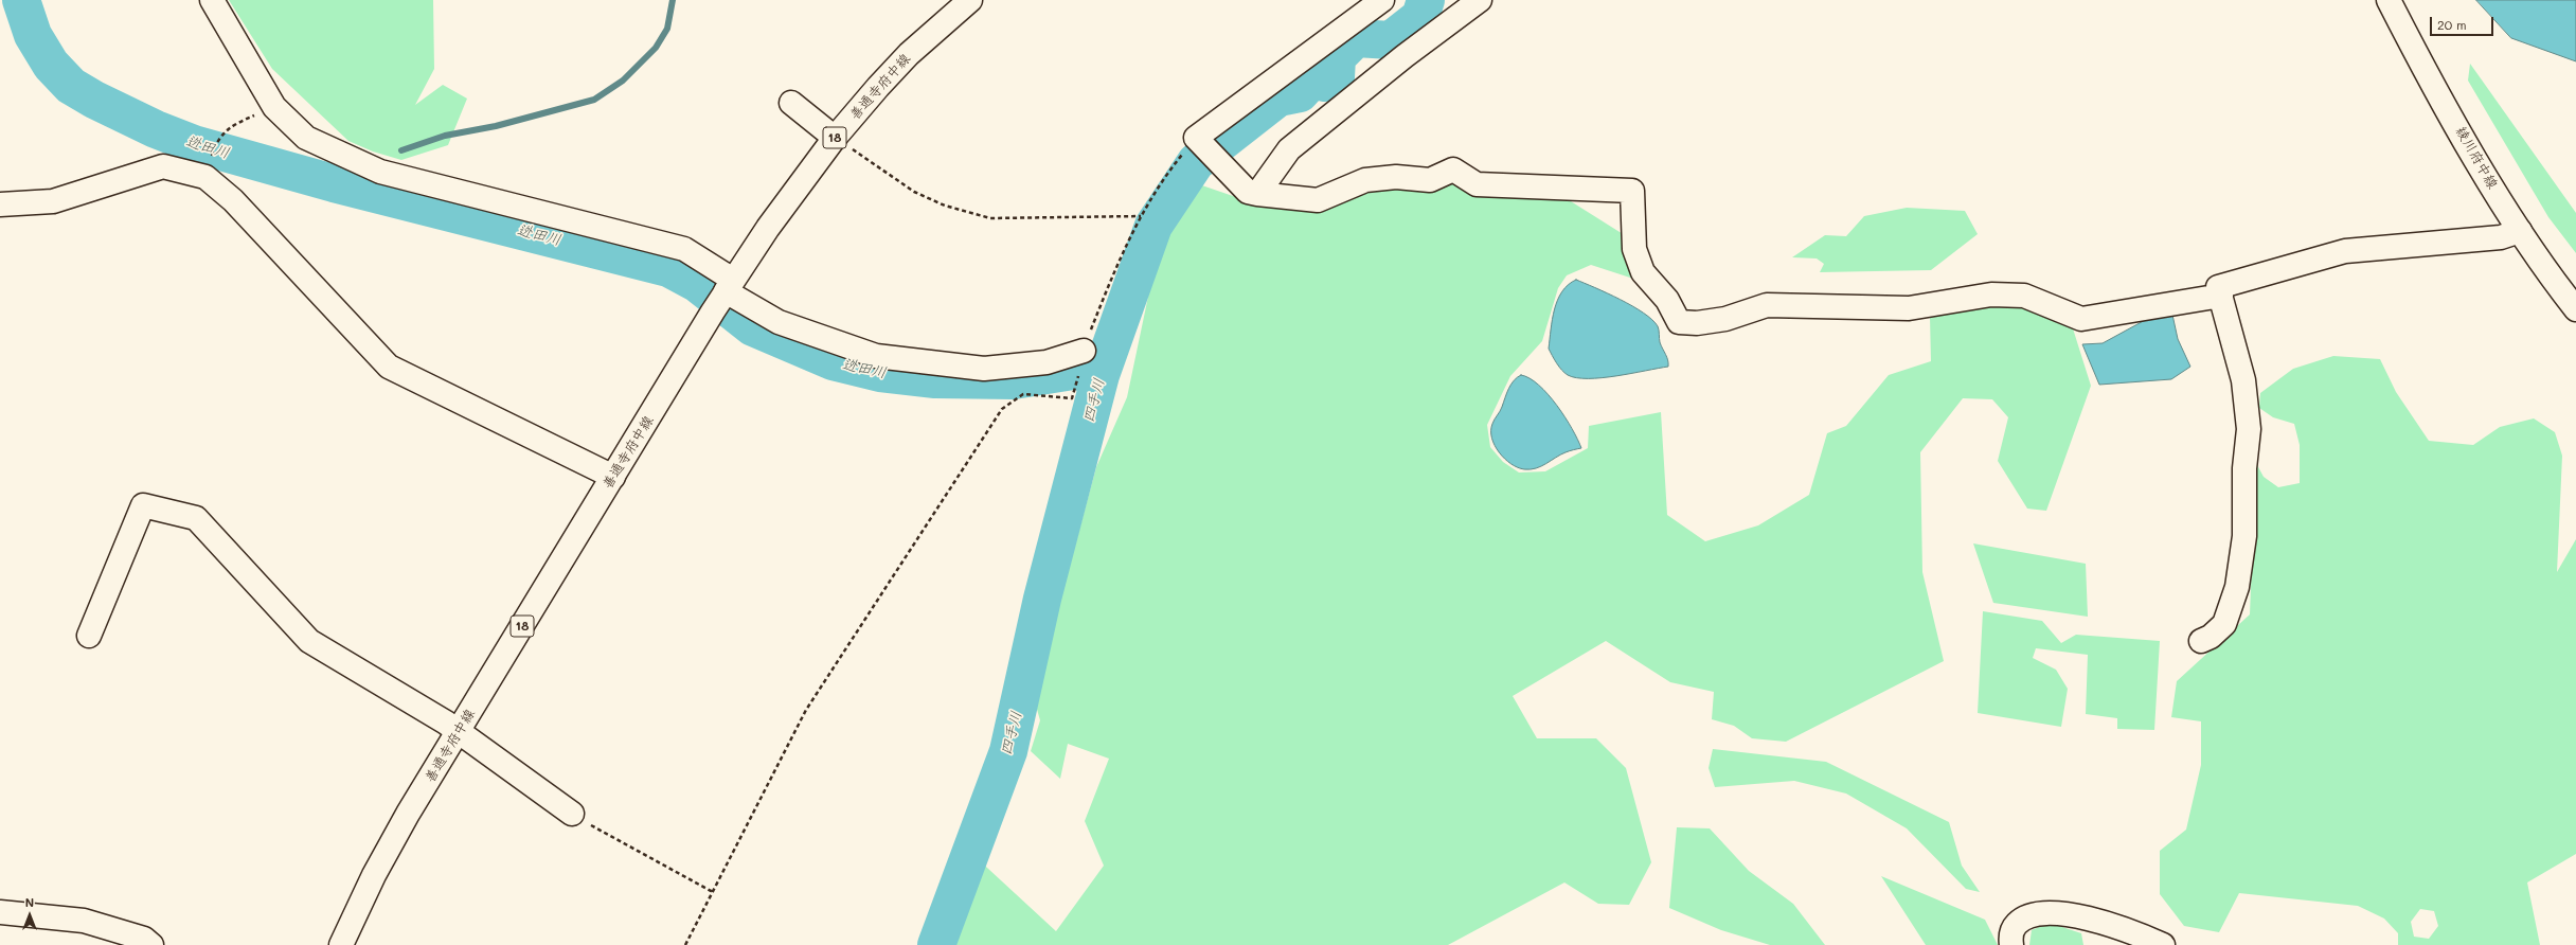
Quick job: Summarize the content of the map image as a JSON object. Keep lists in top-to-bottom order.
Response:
{
  "streets": {
    "street": ["善通寺府中線", "18", "綾川府中線"]
  },
  "water": ["迯田川", "四手川"],
  "scale_bar": "20 m",
  "north": "top"
}
